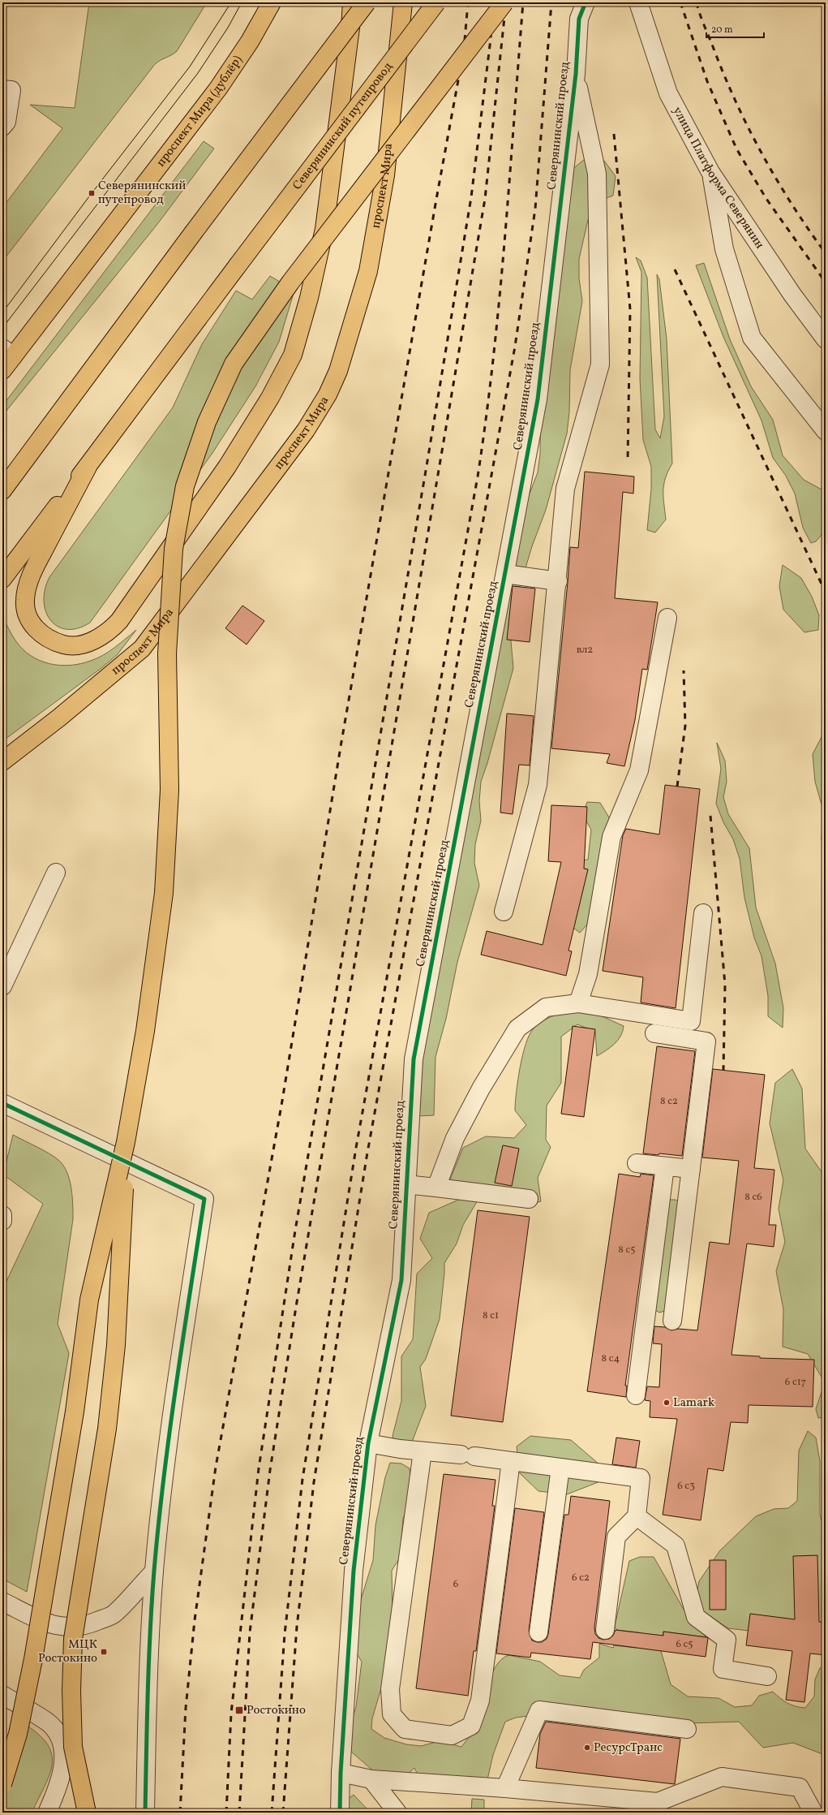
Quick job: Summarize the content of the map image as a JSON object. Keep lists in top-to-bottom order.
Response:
{
  "streets": {
    "main road": ["проспект Мира (дублёр)", "Северянинский путепровод", "проспект Мира"],
    "street": ["Северянинский проезд", "улица Платформа Северянин"]
  },
  "places": {
    "transit": ["Северянинский путепровод", "МЦК Ростокино", "Ростокино"],
    "other": ["Lamark", "РесурсТранс"]
  },
  "house_numbers": [
    "вл2",
    "8 с2",
    "8 с6",
    "8 с5",
    "8 с1",
    "8 с4",
    "6 с17",
    "6 с3",
    "6 с2",
    "6",
    "6 с5"
  ],
  "scale_bar": "20 m"
}
